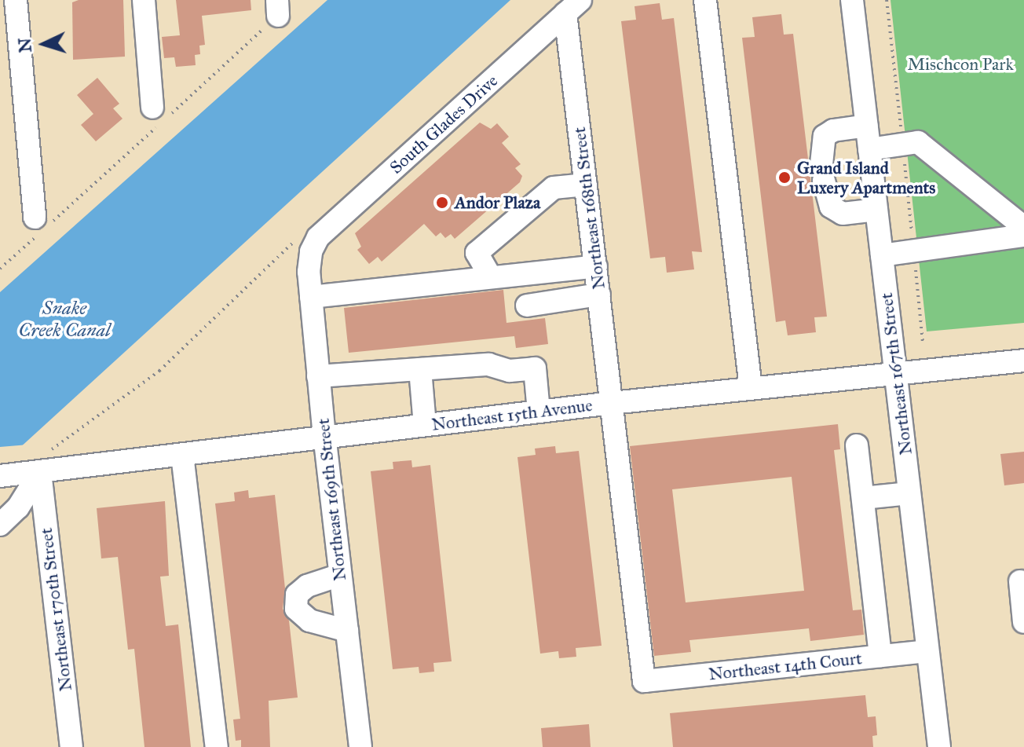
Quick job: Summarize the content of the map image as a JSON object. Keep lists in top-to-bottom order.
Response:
{
  "streets": {
    "street": [
      "South Glades Drive",
      "Northeast 168th Street",
      "Northeast 167th Street",
      "Northeast 15th Avenue",
      "Northeast 169th Street",
      "Northeast 170th Street",
      "Northeast 14th Court"
    ]
  },
  "crossings": [
    ["South Glades Drive", "Northeast 168th Street"],
    ["South Glades Drive", "Northeast 169th Street"],
    ["Northeast 168th Street", "Northeast 15th Avenue"],
    ["Northeast 168th Street", "Northeast 14th Court"],
    ["Northeast 167th Street", "Northeast 15th Avenue"],
    ["Northeast 167th Street", "Northeast 14th Court"],
    ["Northeast 15th Avenue", "Northeast 169th Street"],
    ["Northeast 15th Avenue", "Northeast 170th Street"]
  ],
  "water": ["Snake Creek Canal"],
  "parks": ["Mischcon Park"],
  "places": ["Grand Island Luxery Apartments", "Andor Plaza"],
  "north": "left"
}
